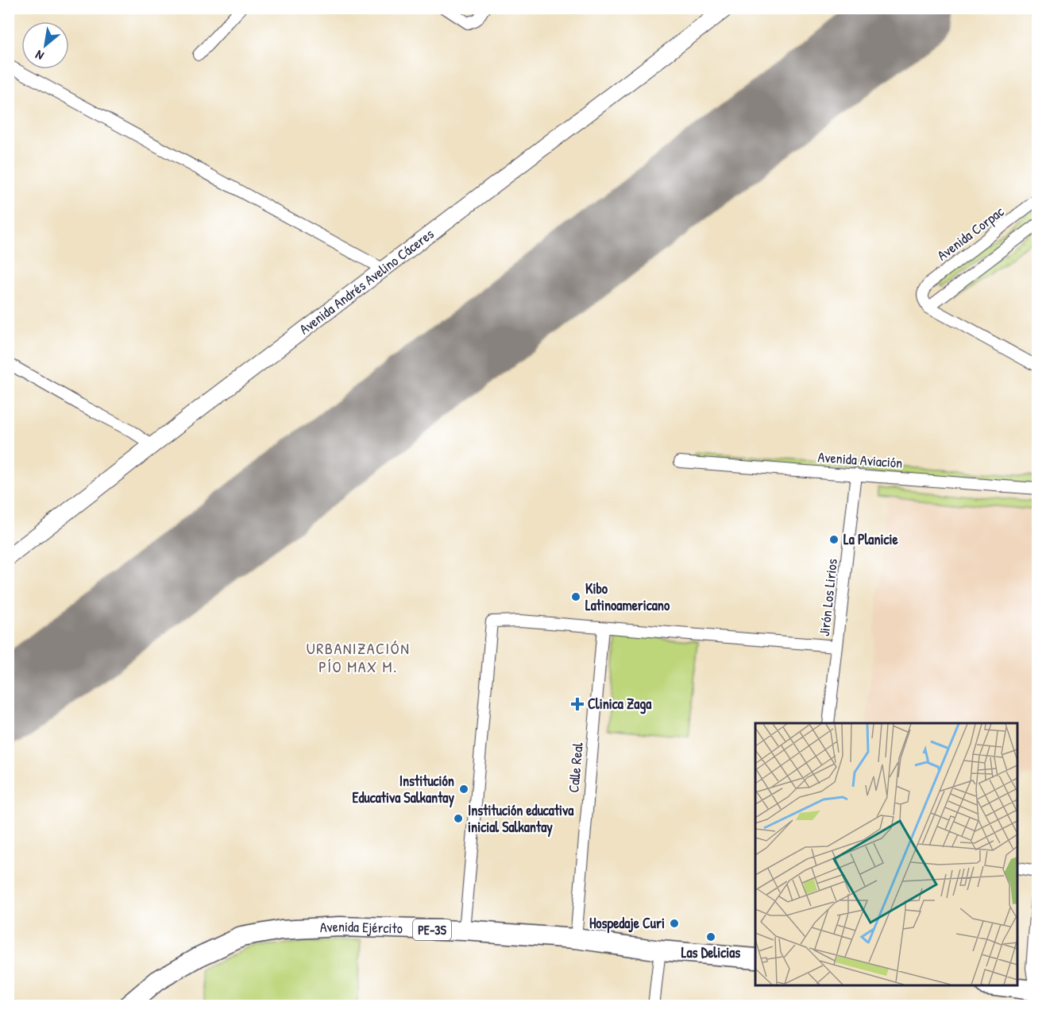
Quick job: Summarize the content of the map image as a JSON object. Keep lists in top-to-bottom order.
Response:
{
  "streets": {
    "highway": ["Avenida Ejército", "PE-3S"],
    "street": [
      "Avenida Corpac",
      "Avenida Andrés Avelino Cáceres",
      "Avenida Aviación",
      "Jirón Los Lirios",
      "Calle Real"
    ]
  },
  "crossings": [
    ["Avenida Aviación", "Jirón Los Lirios"],
    ["Calle Real", "Avenida Ejército"]
  ],
  "districts": ["URBANIZACIÓN PÍO MAX M."],
  "places": {
    "other": [
      "La Planicie",
      "Kibo Latinoamericano",
      "Institución Educativa Salkantay",
      "Institución educativa inicial Salkantay",
      "Hospedaje Curi",
      "Las Delicias"
    ],
    "health": ["Clinica Zaga"]
  },
  "north": "bottom left"
}
